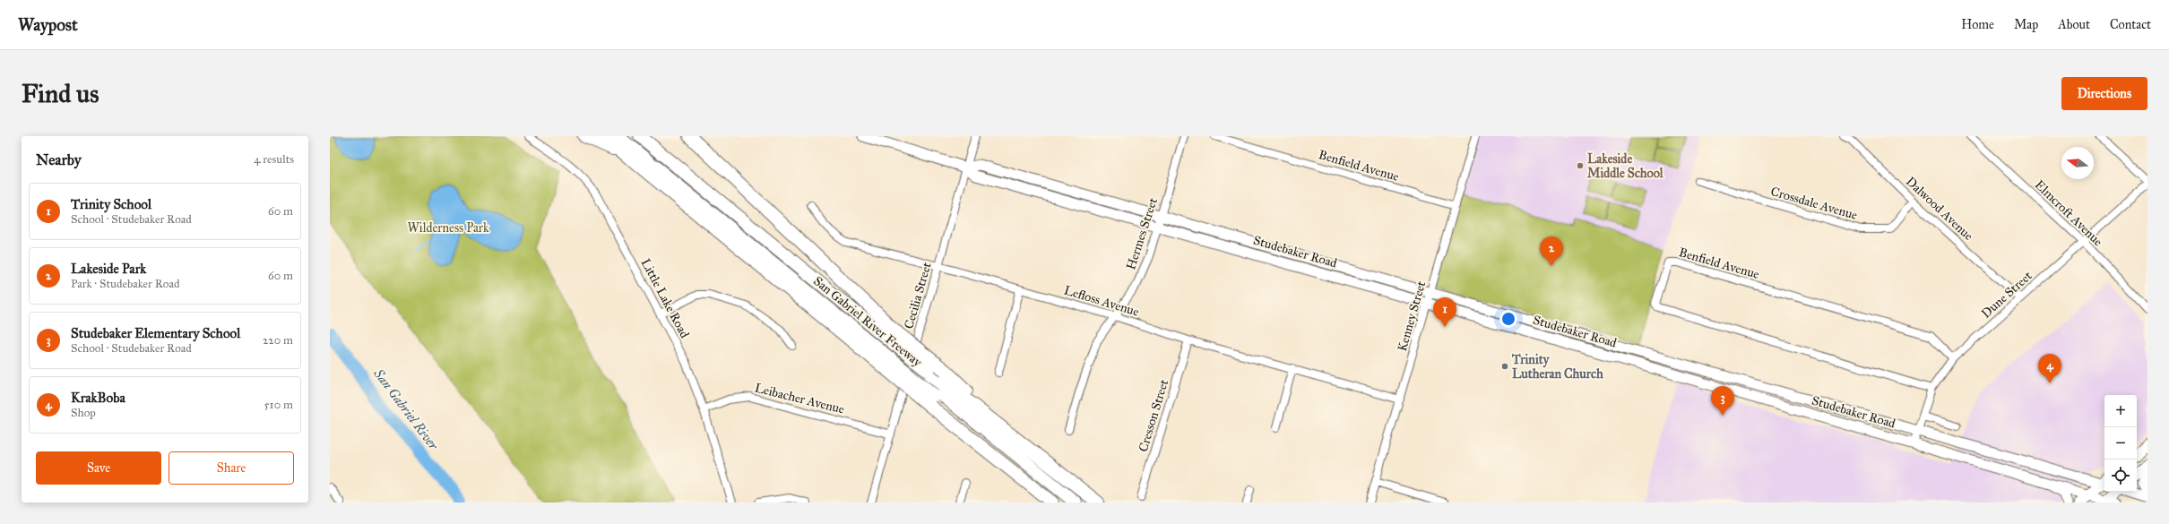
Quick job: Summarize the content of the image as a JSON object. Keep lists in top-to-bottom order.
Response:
{
  "streets": {
    "highway": ["San Gabriel River Freeway"],
    "main road": ["Studebaker Road"],
    "street": [
      "Benfield Avenue",
      "Crossdale Avenue",
      "Dalwood Avenue",
      "Elmcroft Avenue",
      "Hermes Street",
      "Dune Street",
      "Cecilia Street",
      "Little Lake Road",
      "Lefloss Avenue",
      "Kenney Street",
      "Leibacher Avenue",
      "Cresson Street"
    ]
  },
  "crossings": [
    ["Benfield Avenue", "Dune Street"],
    ["Benfield Avenue", "Kenney Street"],
    ["Crossdale Avenue", "Dalwood Avenue"],
    ["Dalwood Avenue", "Dune Street"],
    ["Elmcroft Avenue", "Dune Street"],
    ["Hermes Street", "Studebaker Road"],
    ["Hermes Street", "Lefloss Avenue"],
    ["Studebaker Road", "Dune Street"],
    ["Studebaker Road", "Cecilia Street"],
    ["Studebaker Road", "Kenney Street"],
    ["Cecilia Street", "Lefloss Avenue"],
    ["Cecilia Street", "Leibacher Avenue"],
    ["Little Lake Road", "Leibacher Avenue"],
    ["Lefloss Avenue", "Kenney Street"],
    ["Lefloss Avenue", "Cresson Street"]
  ],
  "water": ["San Gabriel River"],
  "parks": ["Wilderness Park"],
  "places": ["Lakeside Middle School", "Trinity Lutheran Church"],
  "north": "left",
  "page": {
    "header": "Waypost",
    "nav": [
      "Home",
      "Map",
      "About",
      "Contact"
    ],
    "buttons": [
      "Directions",
      ["Save", "Share"]
    ],
    "title": "Find us",
    "heading": ["Nearby", "4 results"],
    "list": [
      {
        "mark": "1",
        "name": "Trinity School",
        "note": "School · Studebaker Road",
        "value": "60 m"
      },
      {
        "mark": "2",
        "name": "Lakeside Park",
        "note": "Park · Studebaker Road",
        "value": "60 m"
      },
      {
        "mark": "3",
        "name": "Studebaker Elementary School",
        "note": "School · Studebaker Road",
        "value": "220 m"
      },
      {
        "mark": "4",
        "name": "KrakBoba",
        "note": "Shop",
        "value": "510 m"
      }
    ],
    "pins": [
      "2",
      "1",
      "4",
      "3"
    ],
    "map_buttons": ["+", "−"]
  }
}
